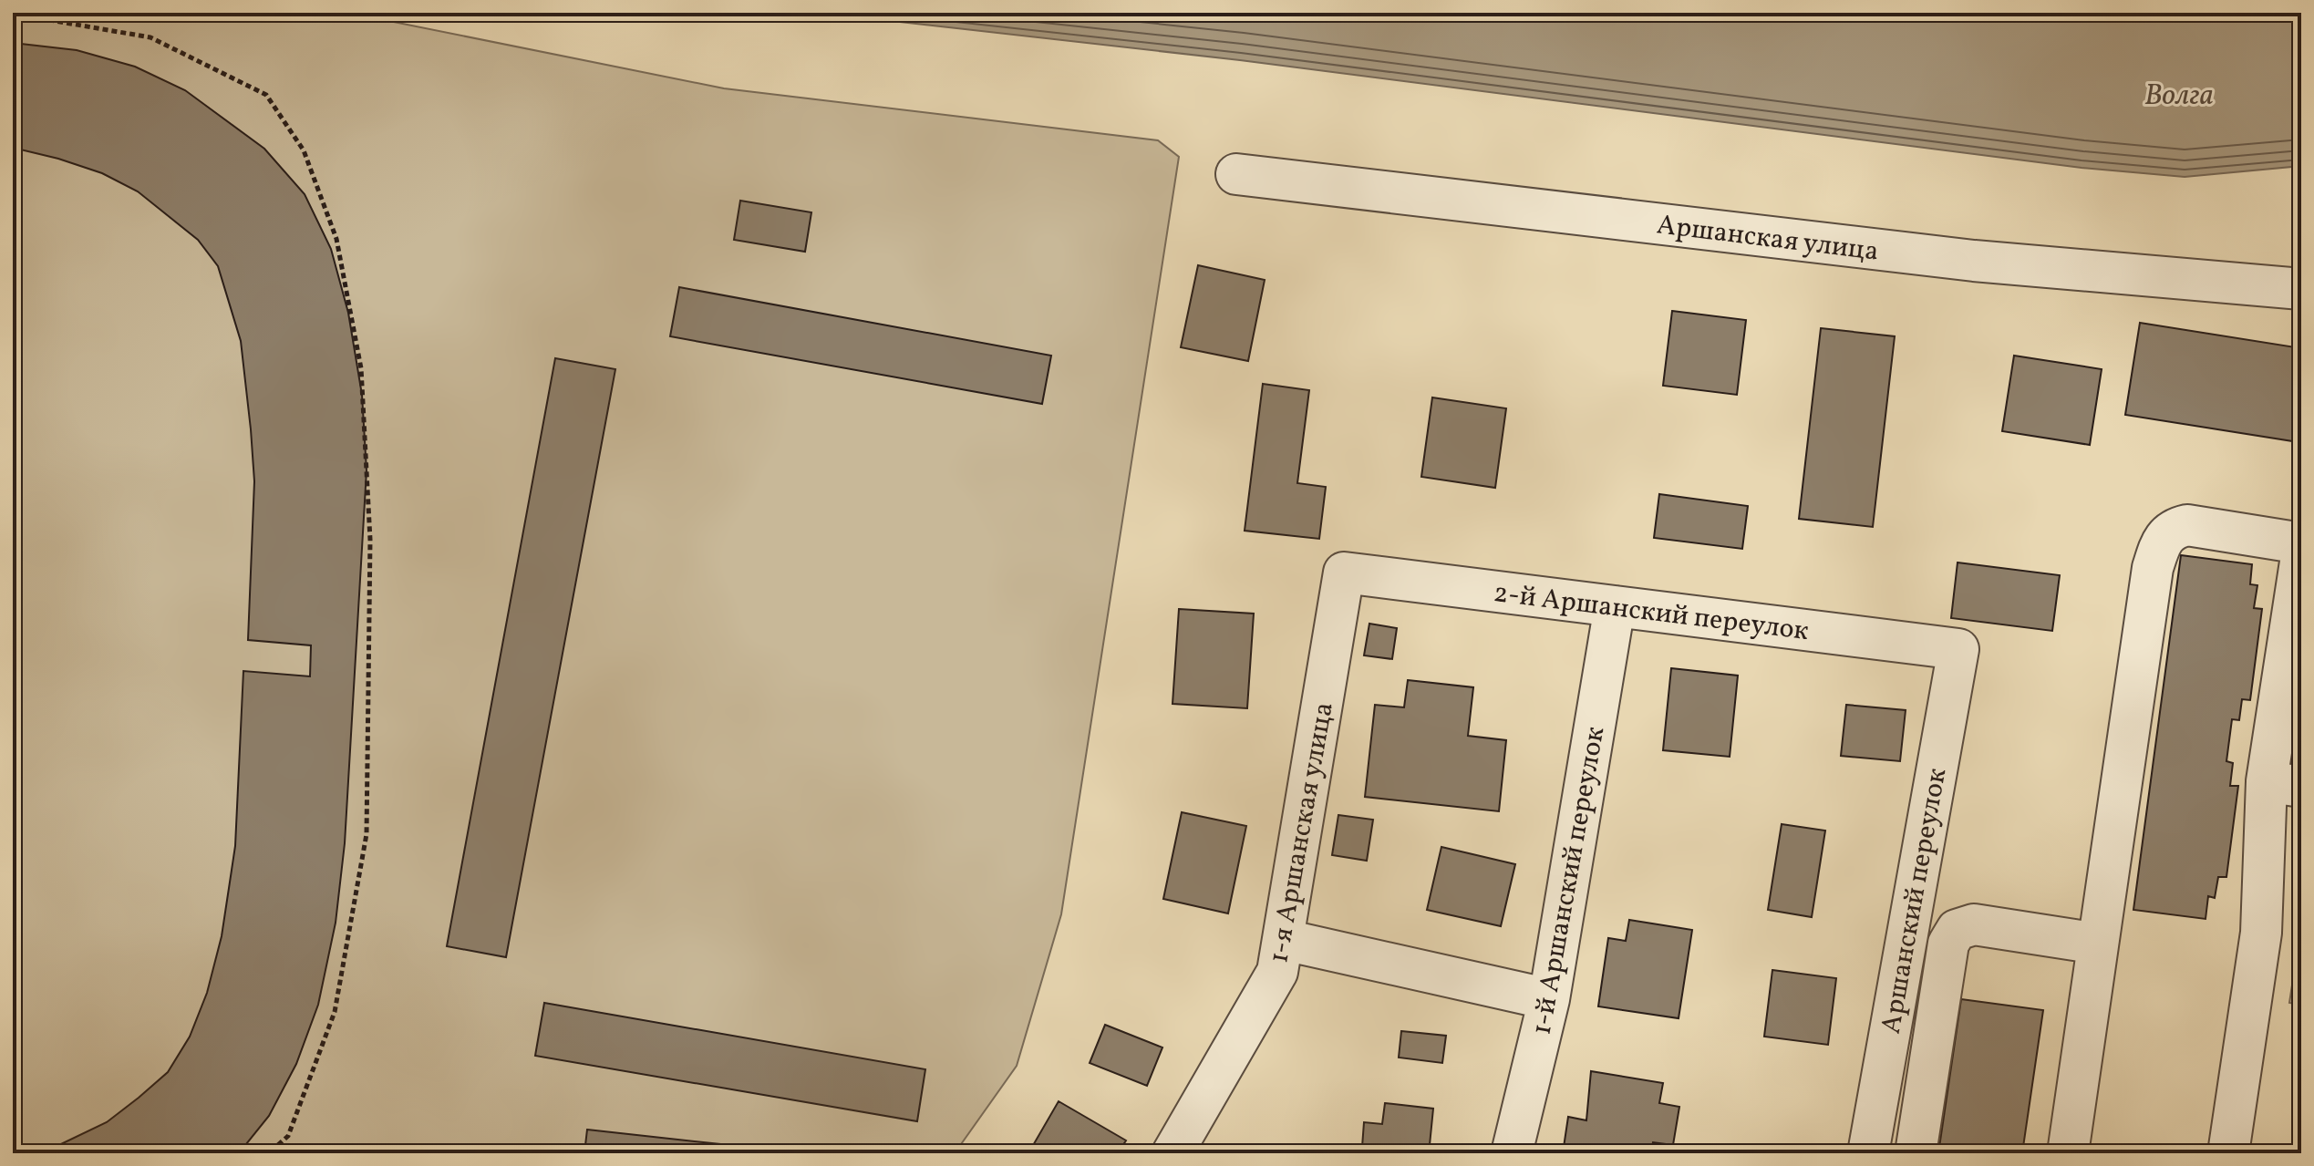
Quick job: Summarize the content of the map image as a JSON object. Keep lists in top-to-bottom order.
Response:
{
  "streets": {
    "street": [
      "Аршанская улица",
      "2-й Аршанский переулок",
      "1-я Аршанская улица",
      "1-й Аршанский переулок",
      "Аршанский переулок"
    ]
  },
  "crossings": [
    ["2-й Аршанский переулок", "1-я Аршанская улица"],
    ["2-й Аршанский переулок", "1-й Аршанский переулок"],
    ["2-й Аршанский переулок", "Аршанский переулок"]
  ],
  "water": ["Волга"]
}
